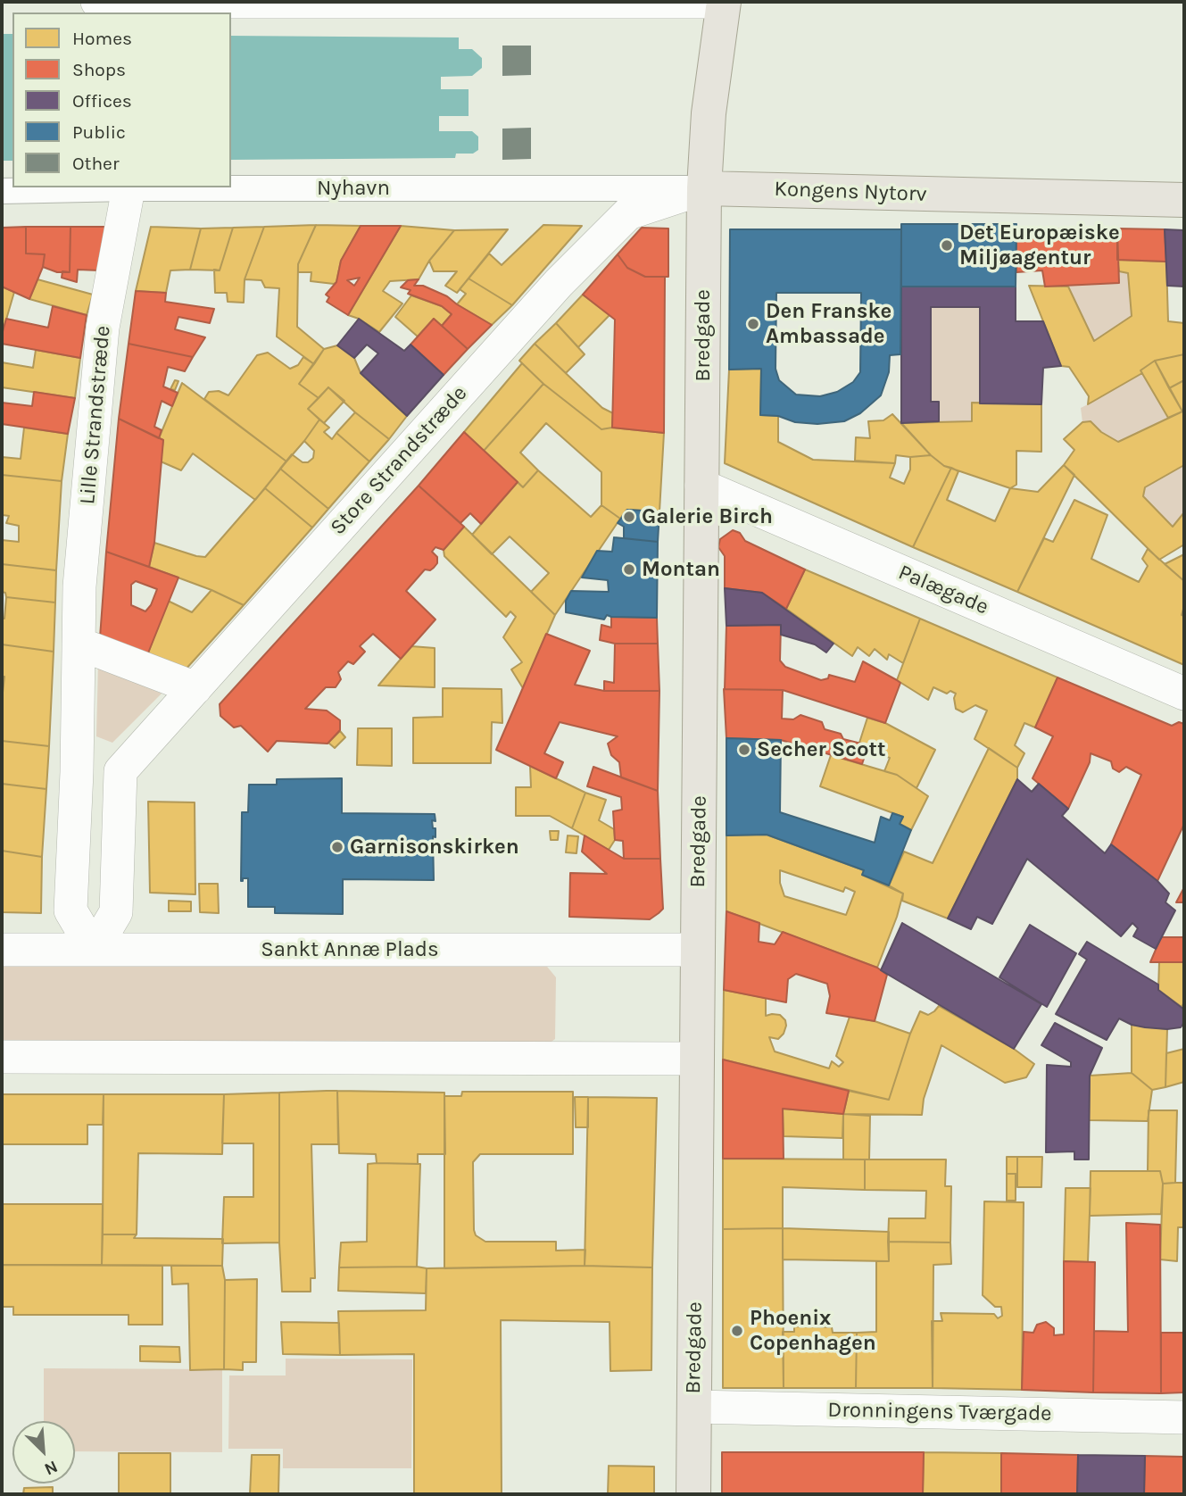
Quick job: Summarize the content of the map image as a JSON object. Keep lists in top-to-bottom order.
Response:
{
  "streets": {
    "main road": ["Kongens Nytorv", "Bredgade"],
    "street": [
      "Nyhavn",
      "Lille Strandstræde",
      "Store Strandstræde",
      "Palægade",
      "Sankt Annæ Plads",
      "Dronningens Tværgade"
    ]
  },
  "crossings": [
    ["Nyhavn", "Kongens Nytorv"],
    ["Nyhavn", "Bredgade"],
    ["Nyhavn", "Lille Strandstræde"],
    ["Nyhavn", "Store Strandstræde"],
    ["Kongens Nytorv", "Bredgade"],
    ["Kongens Nytorv", "Store Strandstræde"],
    ["Bredgade", "Store Strandstræde"],
    ["Bredgade", "Palægade"],
    ["Bredgade", "Sankt Annæ Plads"],
    ["Bredgade", "Dronningens Tværgade"],
    ["Lille Strandstræde", "Sankt Annæ Plads"]
  ],
  "places": [
    "Det Europæiske Miljøagentur",
    "Den Franske Ambassade",
    "Galerie Birch",
    "Montan",
    "Secher Scott",
    "Garnisonskirken",
    "Phoenix Copenhagen"
  ],
  "legend": [
    "Homes",
    "Shops",
    "Offices",
    "Public",
    "Other"
  ],
  "north": "bottom right"
}
